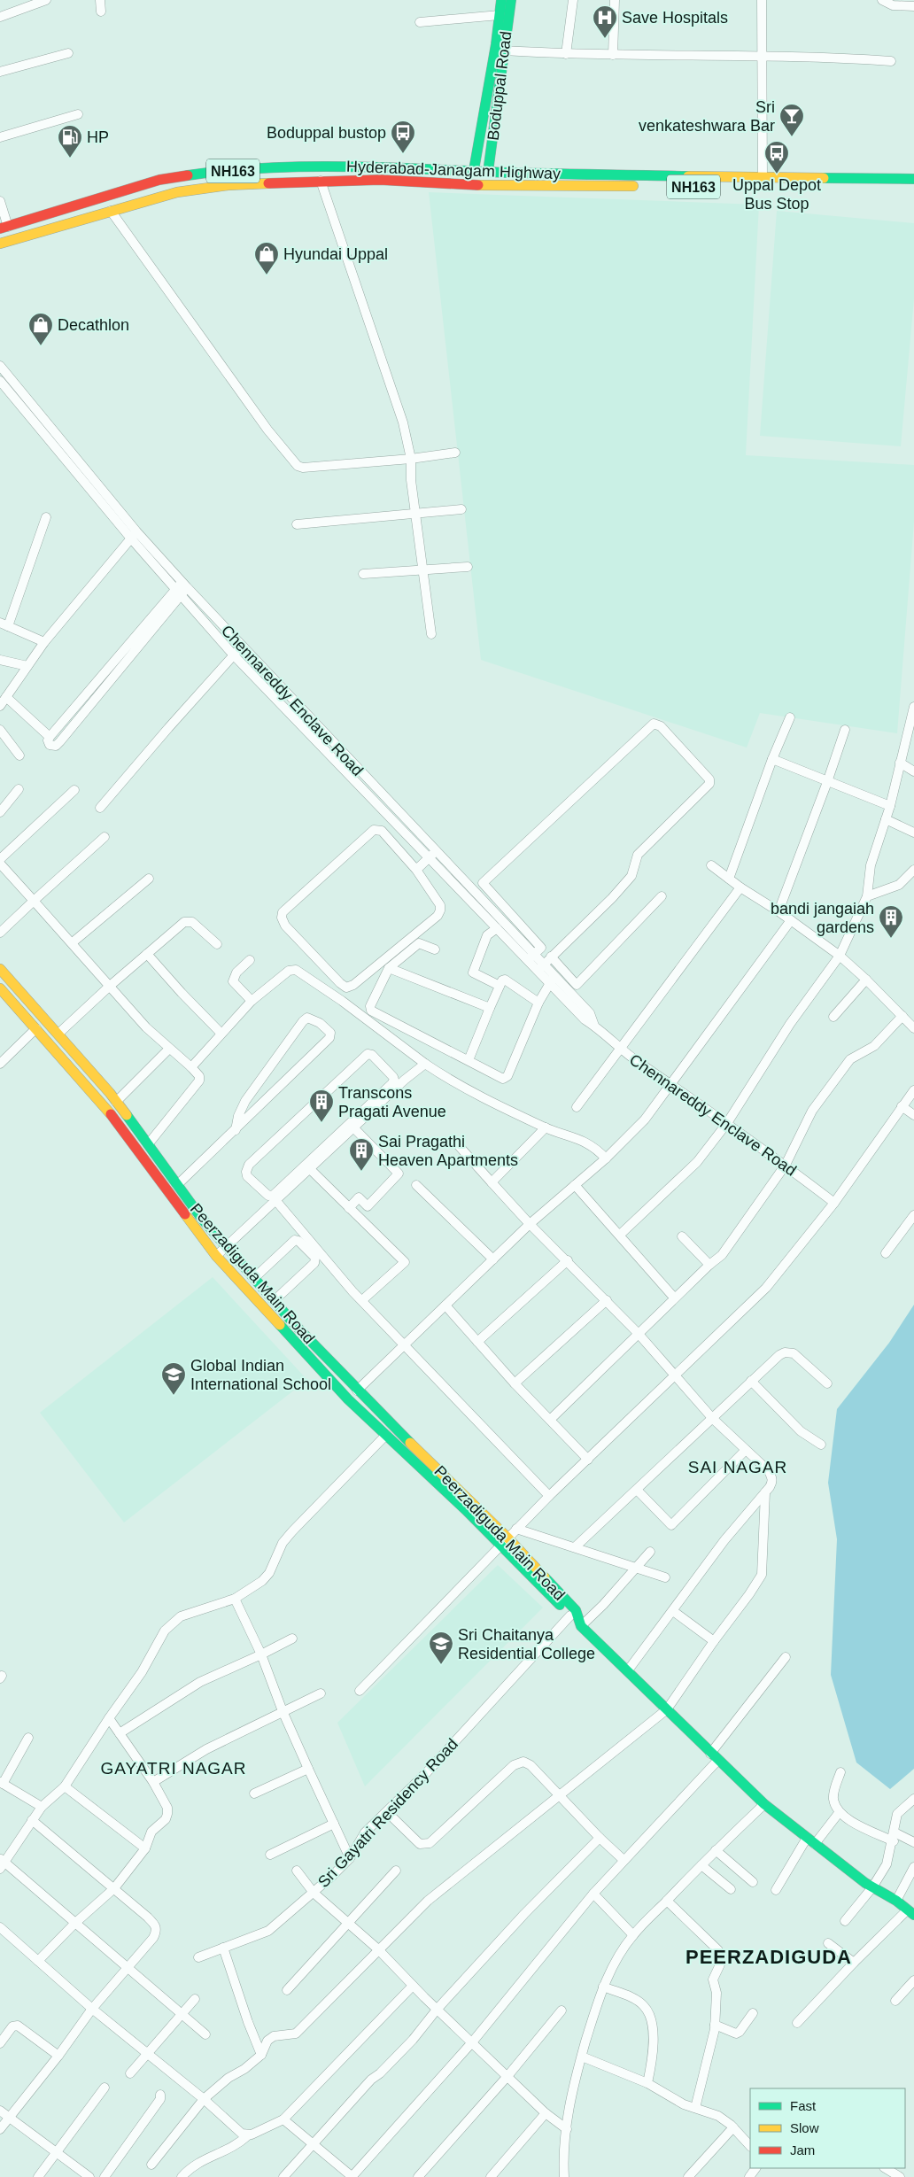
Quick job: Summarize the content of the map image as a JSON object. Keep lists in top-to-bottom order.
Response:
{
  "streets": {
    "main road": [
      "Boduppal Road",
      "Hyderabad-Janagam Highway",
      "NH163",
      "Peerzadiguda Main Road"
    ],
    "street": ["Chennareddy Enclave Road", "Sri Gayatri Residency Road"]
  },
  "crossings": [
    ["Boduppal Road", "Hyderabad-Janagam Highway"],
    ["Peerzadiguda Main Road", "Sri Gayatri Residency Road"]
  ],
  "districts": ["SAI NAGAR", "GAYATRI NAGAR", "PEERZADIGUDA"],
  "places": {
    "hospital": ["Save Hospitals"],
    "bar": ["Sri venkateshwara Bar"],
    "bus stop": ["Boduppal bustop", "Uppal Depot Bus Stop"],
    "fuel station": ["HP"],
    "shop": ["Hyundai Uppal", "Decathlon"],
    "building": ["bandi jangaiah gardens", "Transcons Pragati Avenue", "Sai Pragathi Heaven Apartments"],
    "school or university": ["Global Indian International School", "Sri Chaitanya Residential College"]
  },
  "legend": ["Fast", "Slow", "Jam"]
}
